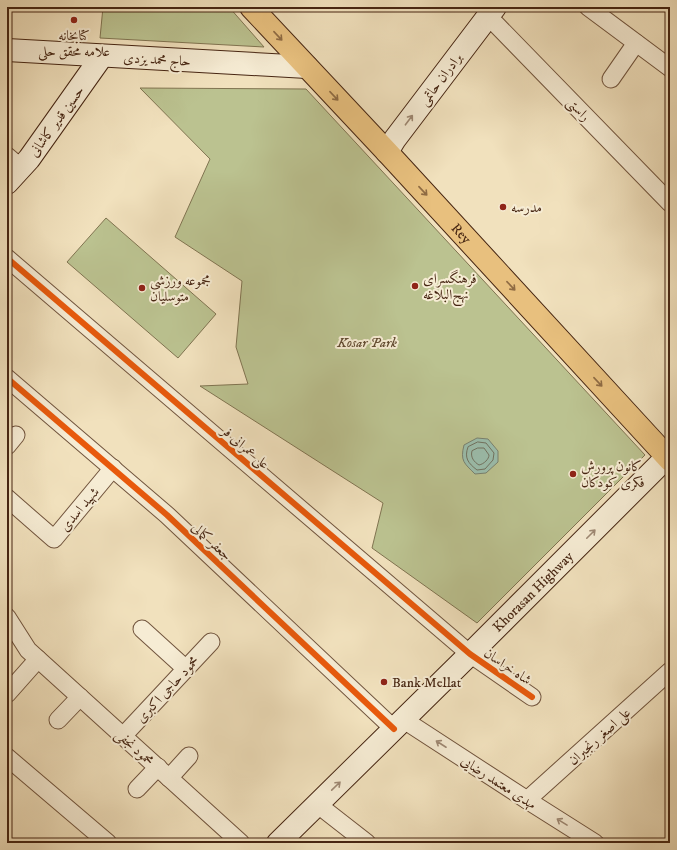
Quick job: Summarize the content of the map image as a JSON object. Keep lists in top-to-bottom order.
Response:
{
  "streets": {
    "main road": ["Rey"],
    "street": [
      "حاج محمد یزدی",
      "برادران حاتمی",
      "راستی",
      "حسین قدیر کاشانی",
      "علی عمرانی فر",
      "شهید اسدی",
      "جعفر کمالی",
      "Khorasan Highway",
      "شاه خراسان",
      "محمود حاجی اکبری",
      "علی اصغر رنجبران",
      "محمود نجفی",
      "مهدی معتمد رضایی"
    ]
  },
  "crossings": [
    ["حاج محمد یزدی", "حسین قدیر کاشانی"],
    ["حاج محمد یزدی", "Rey"],
    ["برادران حاتمی", "راستی"],
    ["برادران حاتمی", "Rey"],
    ["Rey", "Khorasan Highway"],
    ["علی عمرانی فر", "Khorasan Highway"],
    ["علی عمرانی فر", "شاه خراسان"],
    ["شهید اسدی", "جعفر کمالی"],
    ["جعفر کمالی", "Khorasan Highway"],
    ["جعفر کمالی", "مهدی معتمد رضایی"],
    ["Khorasan Highway", "شاه خراسان"],
    ["Khorasan Highway", "مهدی معتمد رضایی"],
    ["محمود حاجی اکبری", "محمود نجفی"],
    ["علی اصغر رنجبران", "مهدی معتمد رضایی"]
  ],
  "one_way": [
    "برادران حاتمی",
    "Rey",
    "Khorasan Highway",
    "مهدی معتمد رضایی"
  ],
  "parks": ["Kosar Park"],
  "places": [
    "کتابخانه علامه محقق حلی",
    "مدرسه",
    "فرهنگسرای نهج‌البلاغه",
    "مجموعه ورزشی متوسلیان",
    "کانون پرورش فکری کودکان",
    "Bank Mellat"
  ]
}
